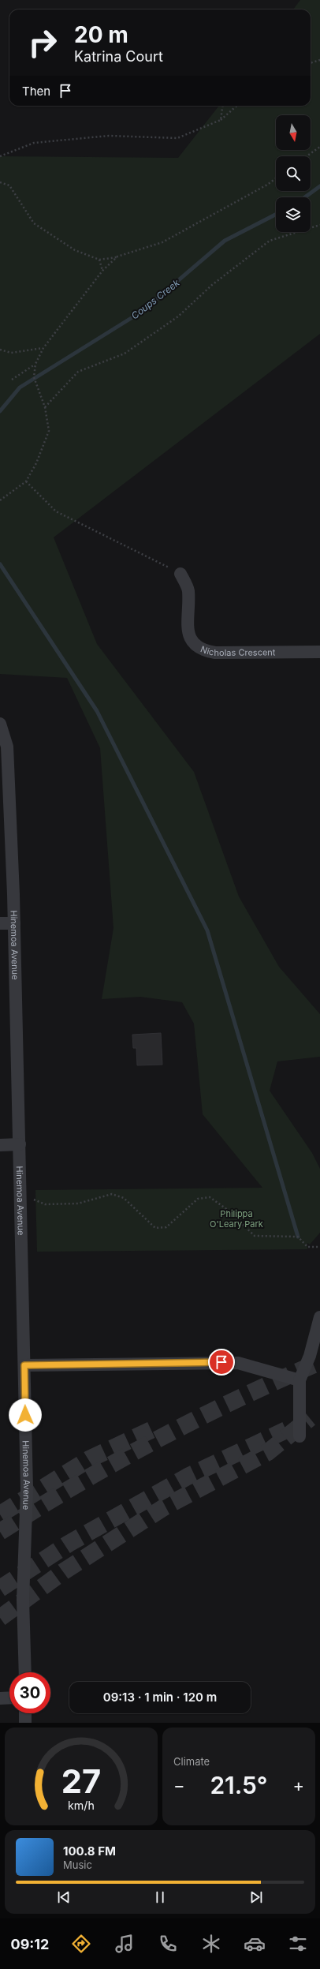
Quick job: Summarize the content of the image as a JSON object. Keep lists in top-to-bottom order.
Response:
{
  "streets": {
    "street": ["Nicholas Crescent", "Hinemoa Avenue"]
  },
  "water": ["Coups Creek"],
  "parks": ["Philippa O'Leary Park"],
  "north": "bottom",
  "page": {
    "turn": ["20 m", "Katrina Court"],
    "then": "Then",
    "limit": "30",
    "trip": "09:13 · 1 min · 120 m",
    "tile": "Climate",
    "heat": ["−", "21.5°", "+"],
    "song": ["100.8 FM", "Music"],
    "tabs": "09:12",
    "gauge": ["27", "km/h"]
  }
}
